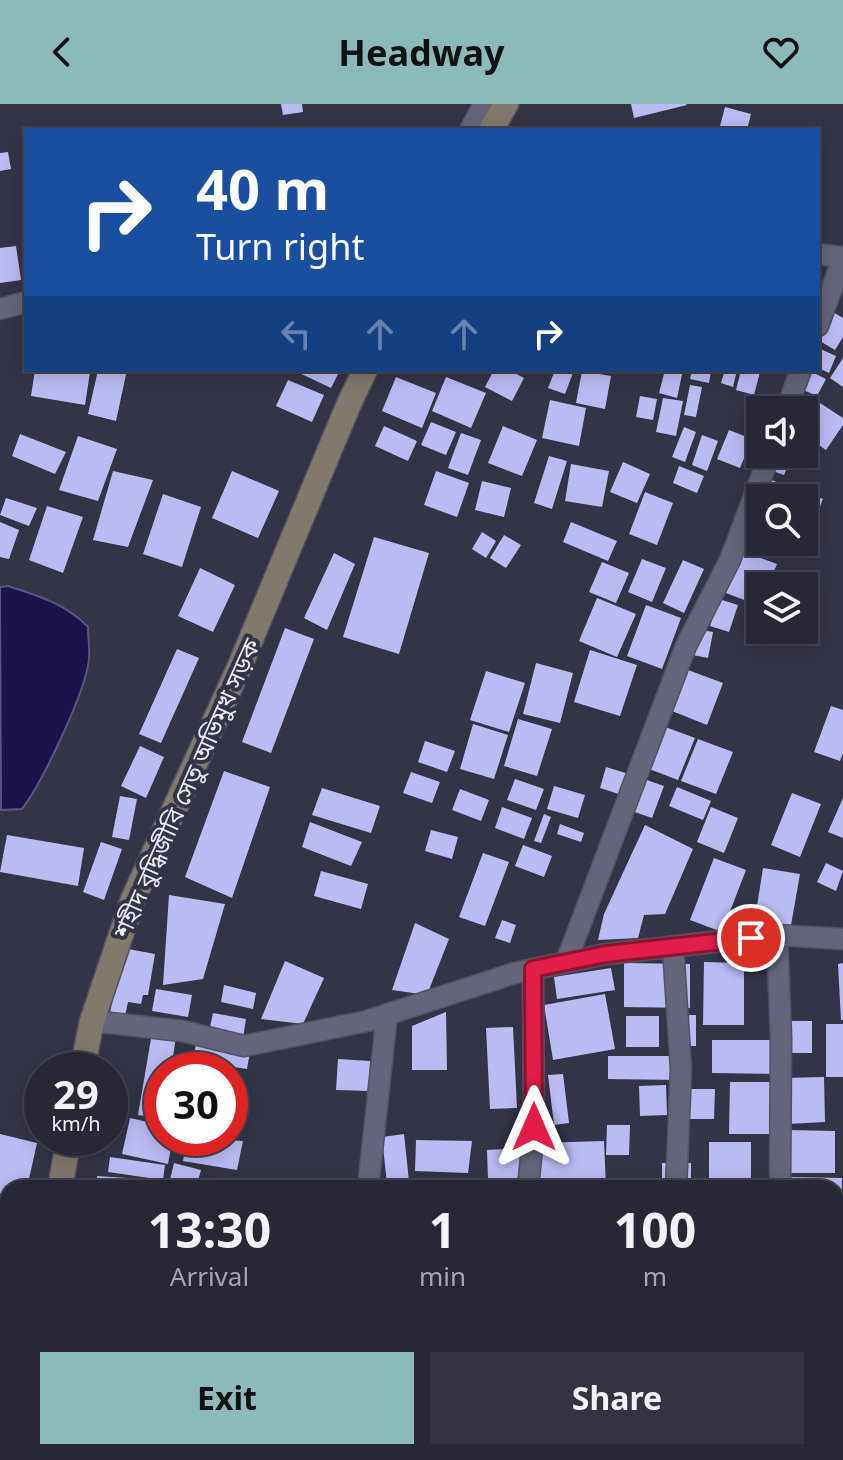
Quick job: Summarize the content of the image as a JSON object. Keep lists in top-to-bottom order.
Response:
{
  "streets": {
    "main road": ["শহীদ বুদ্ধিজীবি সেতু অভিমুখ সড়ক"]
  },
  "page": {
    "header": "Headway",
    "turn": ["40 m", "Turn right"],
    "speed": "29 km/h",
    "limit": "30",
    "eta": [
      "13:30",
      "Arrival",
      "1",
      "min",
      "100",
      "m"
    ],
    "buttons": ["Exit", "Share"]
  }
}
